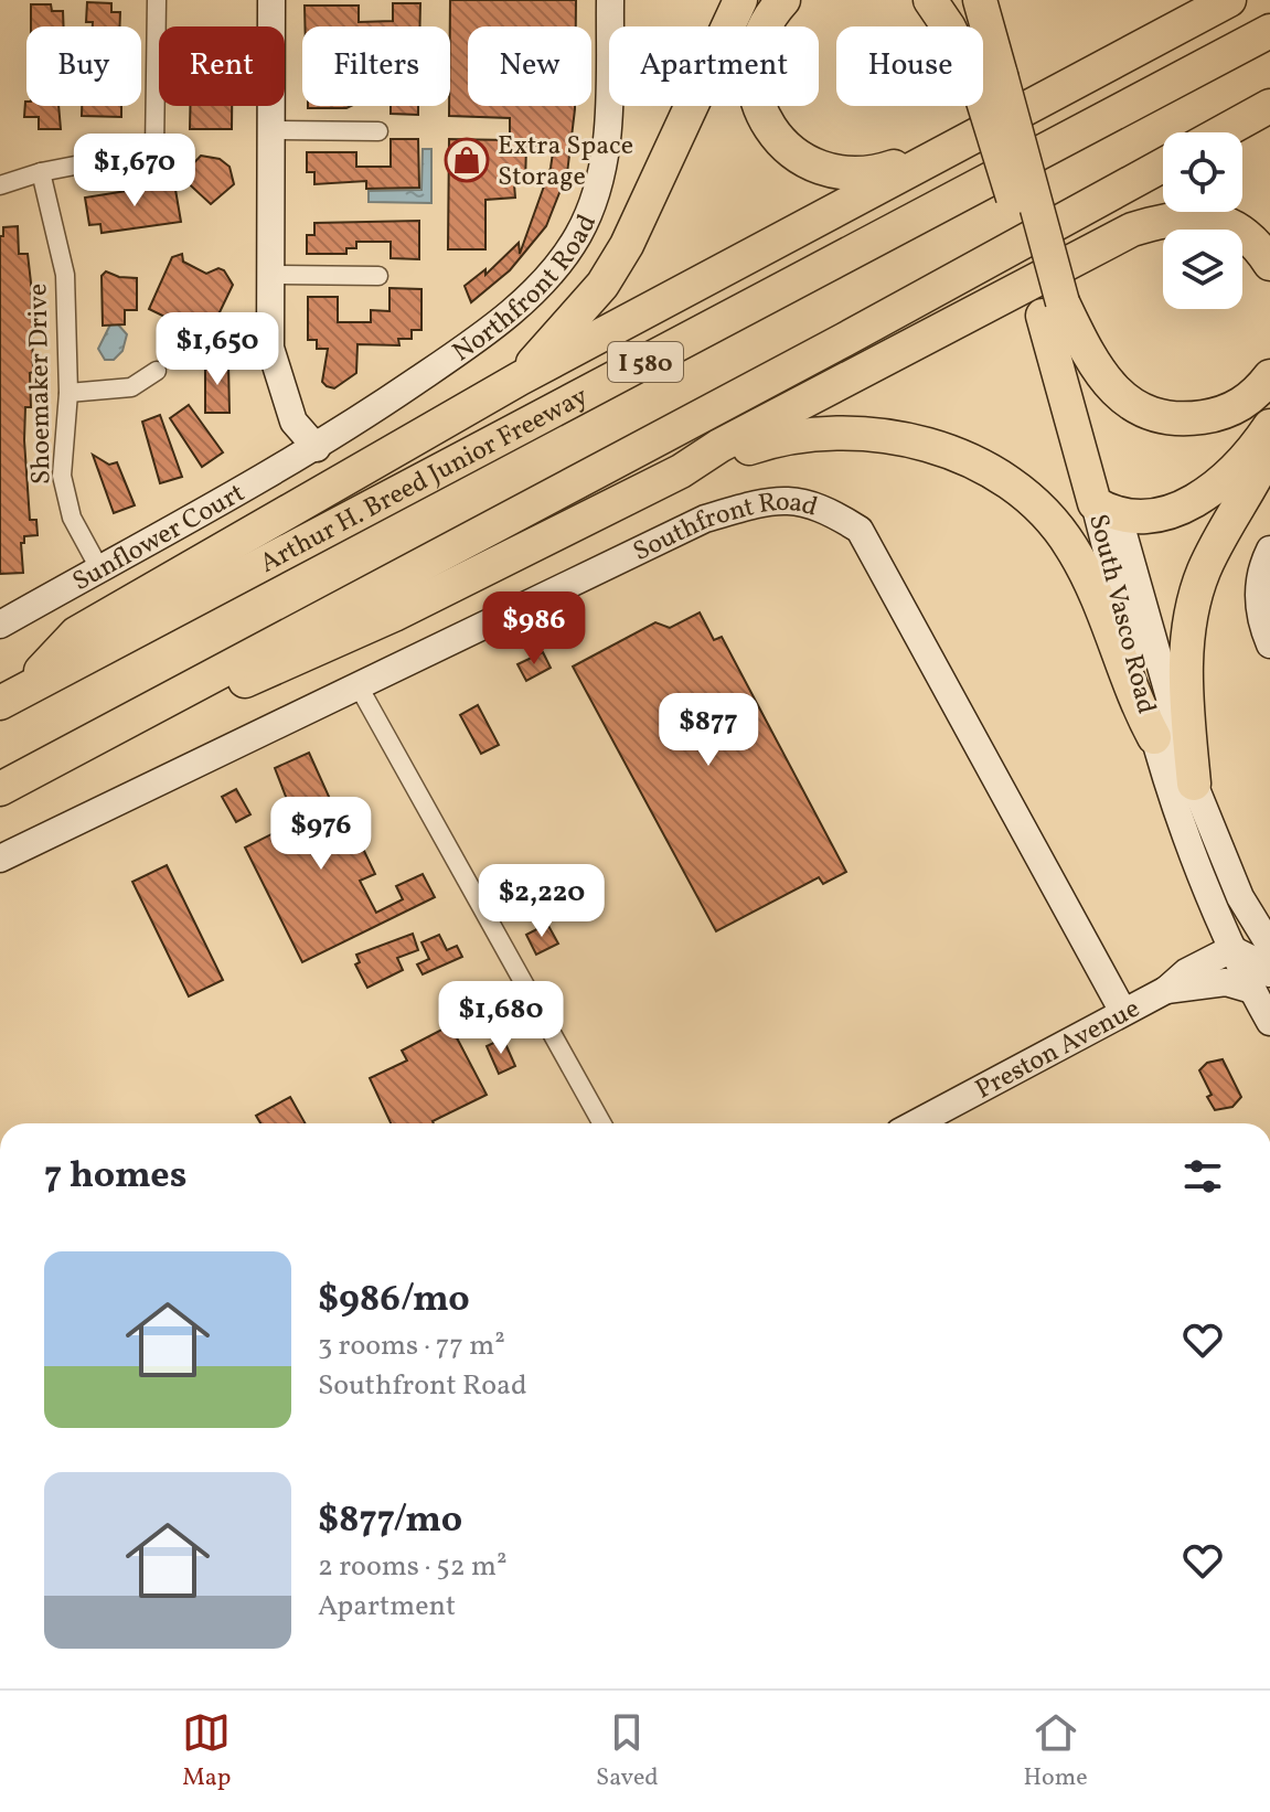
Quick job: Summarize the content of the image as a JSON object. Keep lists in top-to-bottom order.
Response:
{
  "streets": {
    "highway": ["I 580", "Arthur H. Breed Junior Freeway", "South Vasco Road"],
    "street": [
      "Northfront Road",
      "Shoemaker Drive",
      "Southfront Road",
      "Sunflower Court",
      "Preston Avenue"
    ]
  },
  "crossings": [
    ["Northfront Road", "Sunflower Court"],
    ["Shoemaker Drive", "Sunflower Court"],
    ["Southfront Road", "Preston Avenue"]
  ],
  "places": {
    "shop": ["Extra Space Storage"]
  },
  "page": {
    "chip": [
      "Buy",
      "Rent",
      "Filters",
      "New",
      "Apartment",
      "House"
    ],
    "price": [
      "$1,670",
      "$1,650",
      "$986",
      "$877",
      "$976",
      "$2,220",
      "$1,680"
    ],
    "heading": "7 homes",
    "list": [
      {
        "name": "$986/mo",
        "note": "3 rooms · 77 m² · Southfront Road"
      },
      {
        "name": "$877/mo",
        "note": "2 rooms · 52 m² · Apartment"
      }
    ],
    "tabs": ["Map", "Saved", "Home"]
  }
}
